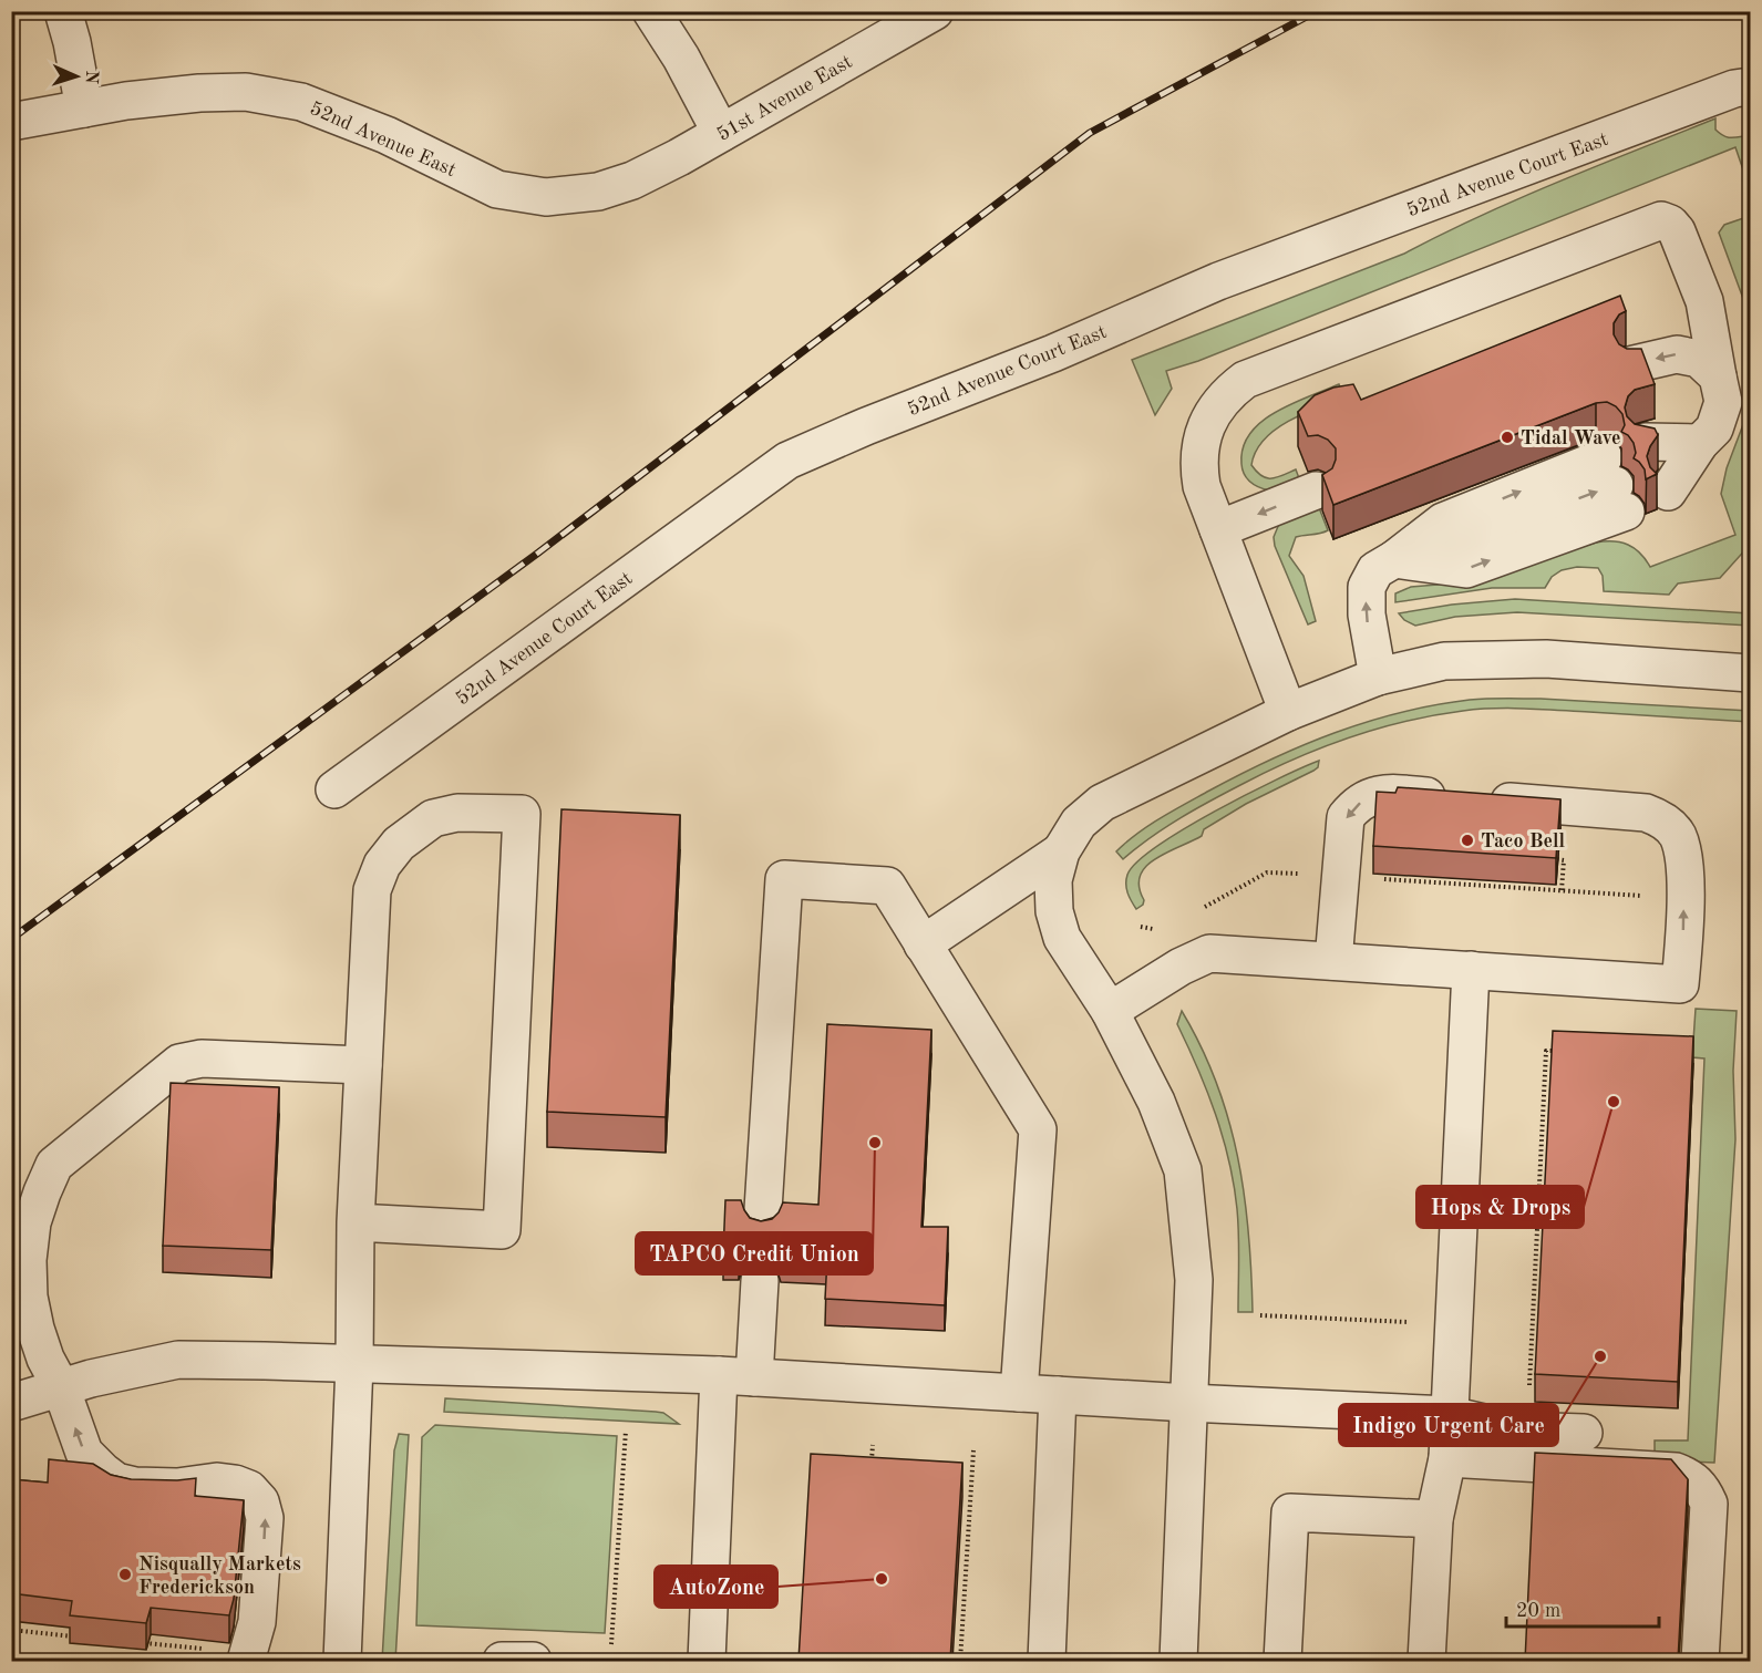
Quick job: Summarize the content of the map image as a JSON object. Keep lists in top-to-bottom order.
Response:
{
  "streets": {
    "street": ["51st Avenue East", "52nd Avenue East", "52nd Avenue Court East"]
  },
  "crossings": [
    ["51st Avenue East", "52nd Avenue East"]
  ],
  "places": [
    "Tidal Wave",
    "Taco Bell",
    "Hops & Drops",
    "TAPCO Credit Union",
    "Indigo Urgent Care",
    "Nisqually Markets Frederickson",
    "AutoZone"
  ],
  "scale_bar": "20 m",
  "north": "right"
}
